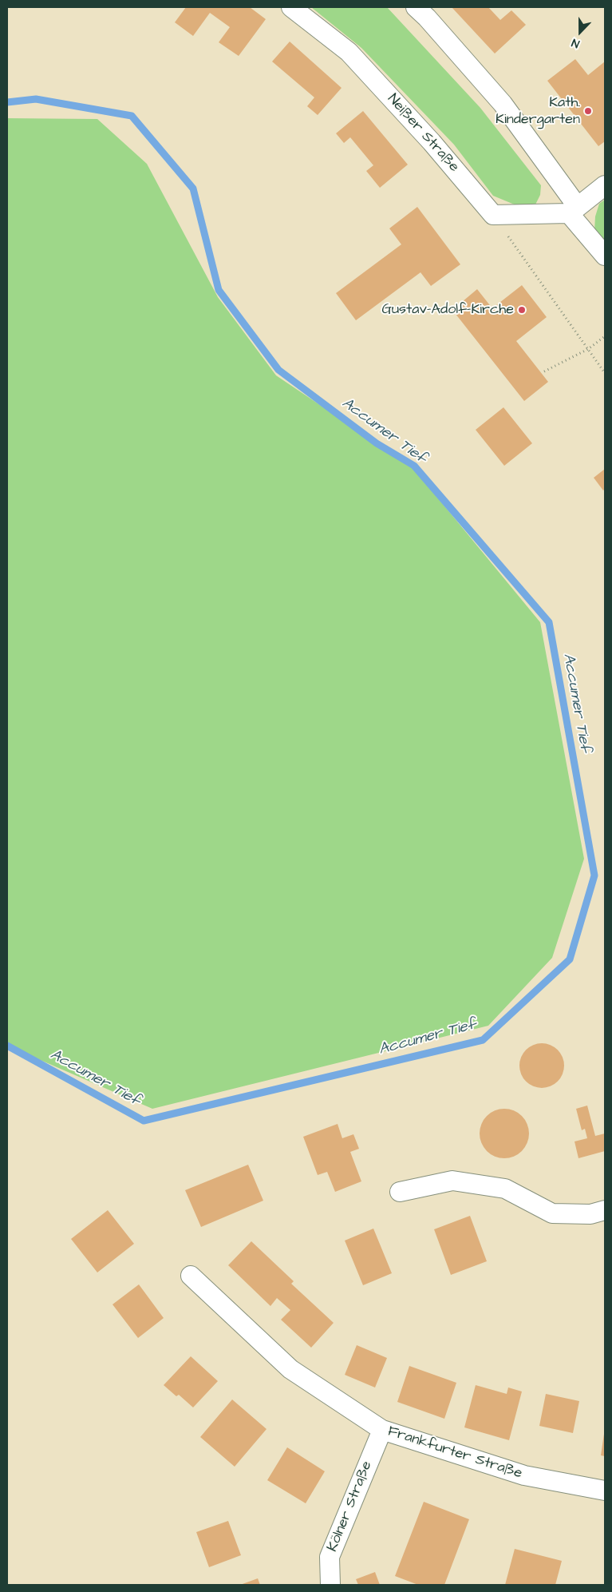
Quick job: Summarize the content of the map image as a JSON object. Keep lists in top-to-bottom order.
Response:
{
  "streets": {
    "street": ["Neißer Straße", "Frankfurter Straße", "Kölner Straße"]
  },
  "crossings": [
    ["Frankfurter Straße", "Kölner Straße"]
  ],
  "water": ["Accumer Tief"],
  "places": ["Kath. Kindergarten", "Gustav-Adolf-Kirche"],
  "north": "bottom"
}
